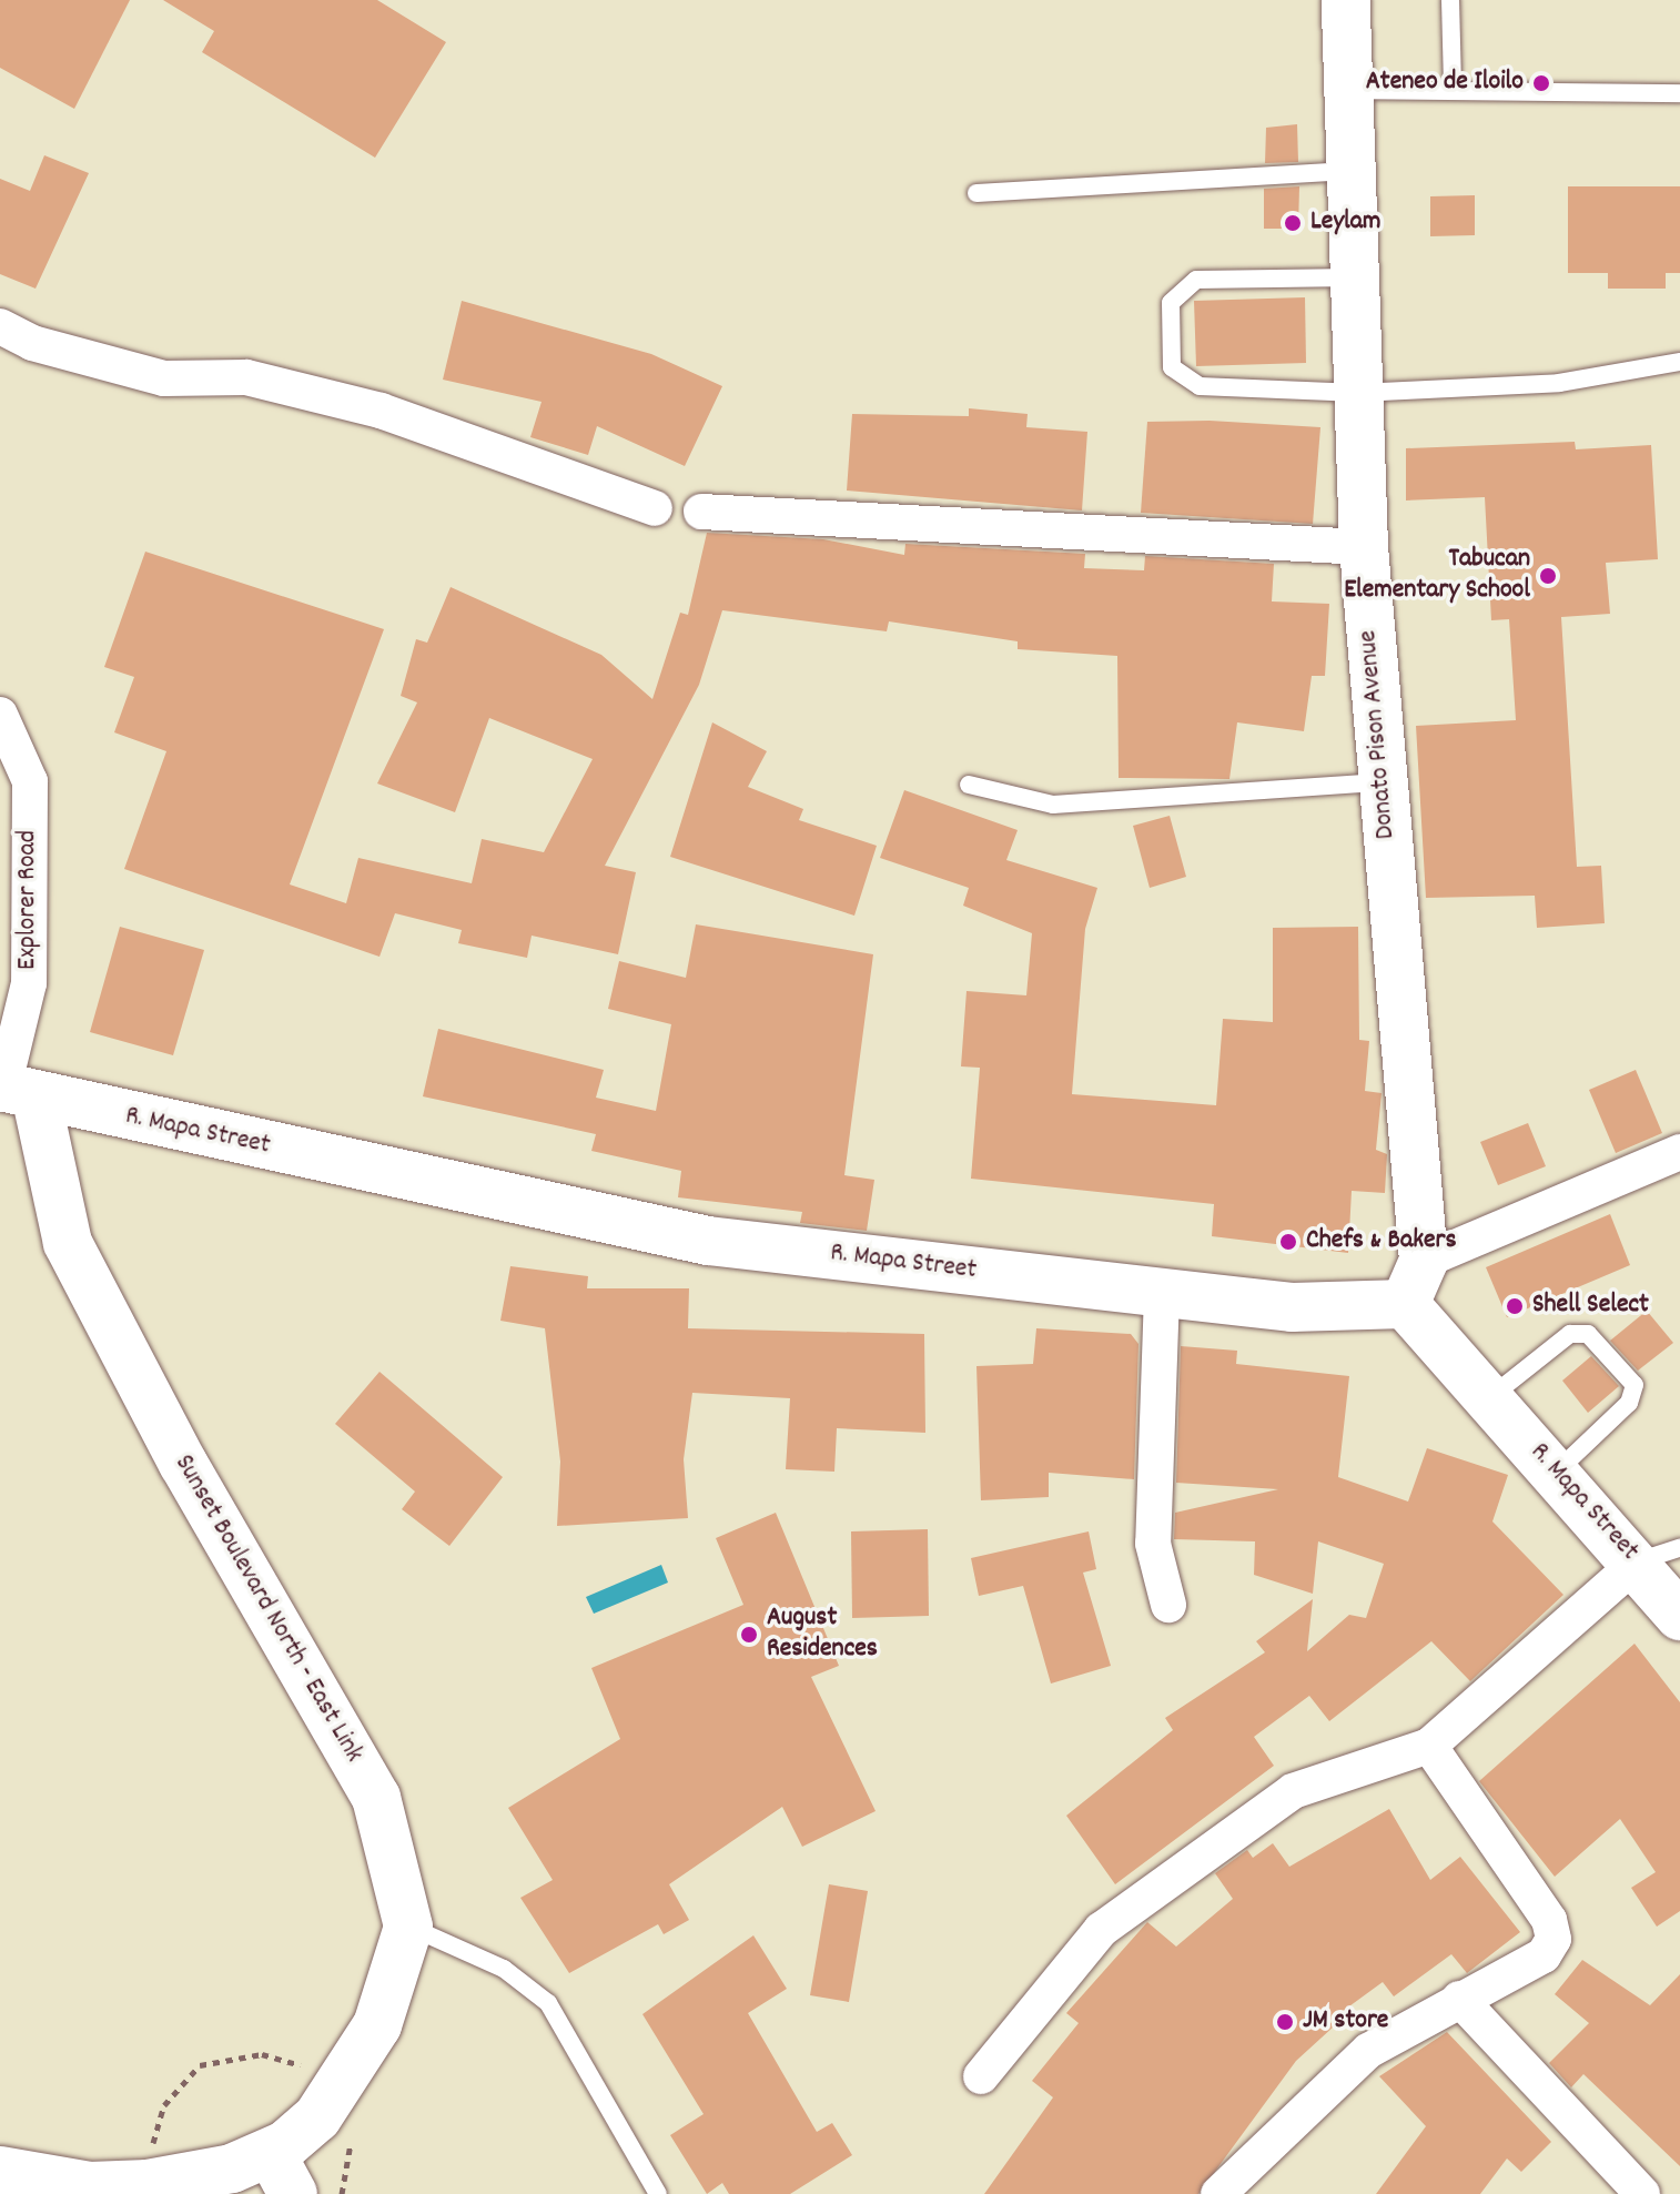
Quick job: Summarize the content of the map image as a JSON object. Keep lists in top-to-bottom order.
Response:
{
  "streets": {
    "main road": ["Donato Pison Avenue", "R. Mapa Street", "Sunset Boulevard North - East Link"],
    "street": ["Explorer Road"]
  },
  "crossings": [
    ["Donato Pison Avenue", "R. Mapa Street"],
    ["Explorer Road", "R. Mapa Street"],
    ["Explorer Road", "Sunset Boulevard North - East Link"],
    ["R. Mapa Street", "Sunset Boulevard North - East Link"]
  ],
  "places": [
    "Ateneo de Iloilo",
    "Leylam",
    "Tabucan Elementary School",
    "Chefs & Bakers",
    "Shell Select",
    "August Residences",
    "JM store"
  ]
}
